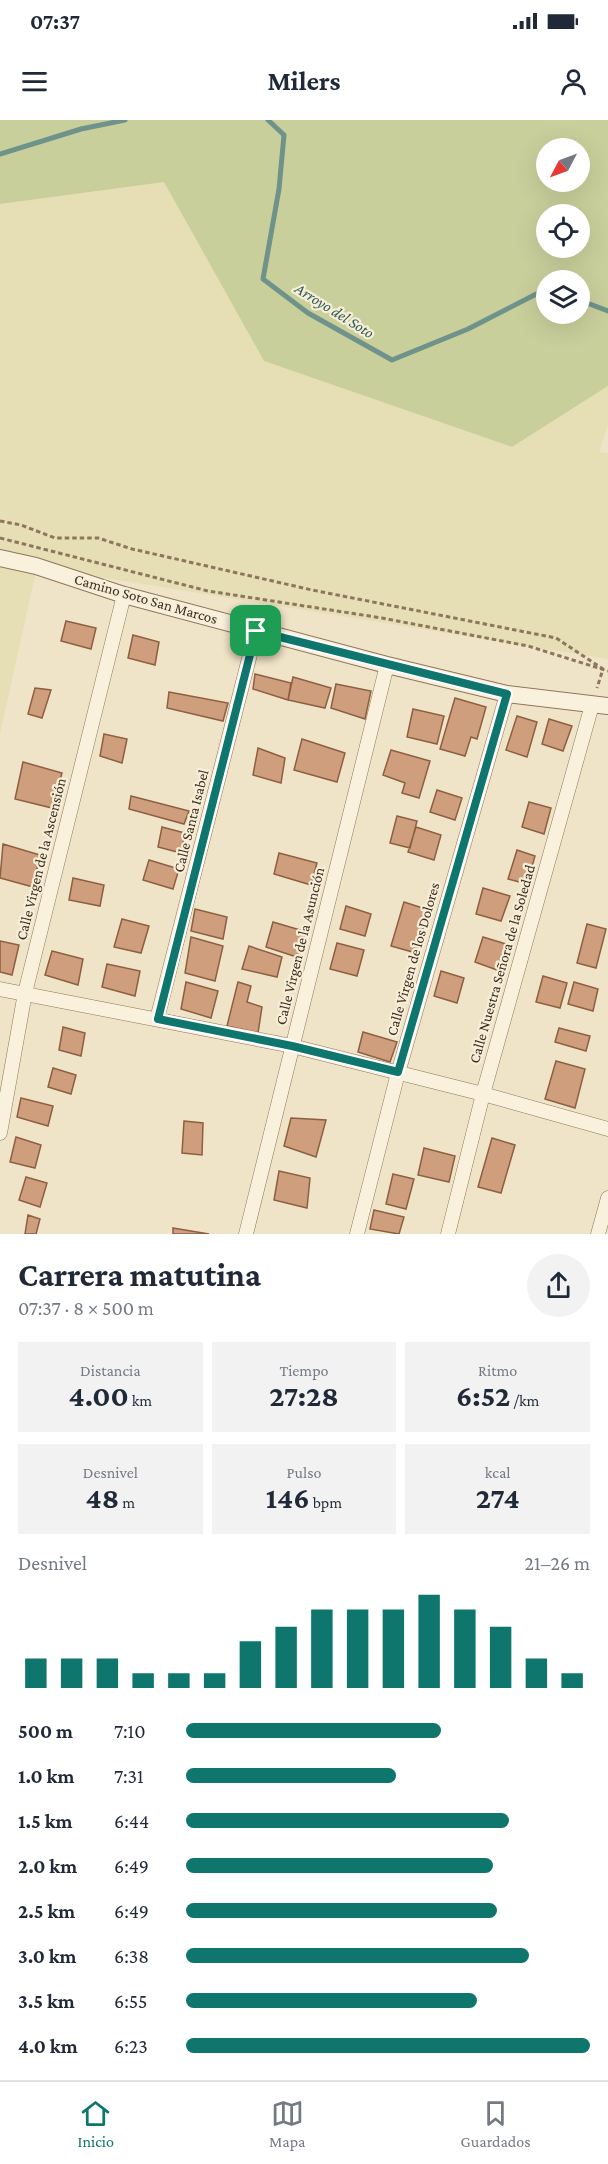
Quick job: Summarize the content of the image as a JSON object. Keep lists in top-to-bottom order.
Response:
{
  "streets": {
    "street": [
      "Camino Soto San Marcos",
      "Calle Santa Isabel",
      "Calle Virgen de la Ascensión",
      "Calle Virgen de la Asunción",
      "Calle Virgen de los Dolores",
      "Calle Nuestra Señora de la Soledad"
    ]
  },
  "crossings": [
    ["Camino Soto San Marcos", "Calle Santa Isabel"],
    ["Camino Soto San Marcos", "Calle Virgen de la Ascensión"],
    ["Camino Soto San Marcos", "Calle Virgen de la Asunción"],
    ["Camino Soto San Marcos", "Calle Virgen de los Dolores"],
    ["Camino Soto San Marcos", "Calle Nuestra Señora de la Soledad"]
  ],
  "water": ["Arroyo del Soto"],
  "north": "bottom left",
  "page": {
    "status": "07:37",
    "header": "Milers",
    "heading": ["Carrera matutina", "07:37 · 8 × 500 m"],
    "stats": [
      ["Distancia", "4.00 km"],
      ["Tiempo", "27:28"],
      ["Ritmo", "6:52 /km"],
      ["Desnivel", "48 m"],
      ["Pulso", "146 bpm"],
      ["kcal", "274"]
    ],
    "chart": ["Desnivel", "21–26 m"],
    "list": [
      {
        "name": "500 m",
        "note": "7:10"
      },
      {
        "name": "1.0 km",
        "note": "7:31"
      },
      {
        "name": "1.5 km",
        "note": "6:44"
      },
      {
        "name": "2.0 km",
        "note": "6:49"
      },
      {
        "name": "2.5 km",
        "note": "6:49"
      },
      {
        "name": "3.0 km",
        "note": "6:38"
      },
      {
        "name": "3.5 km",
        "note": "6:55"
      },
      {
        "name": "4.0 km",
        "note": "6:23"
      }
    ],
    "tabs": ["Inicio", "Mapa", "Guardados"]
  }
}
